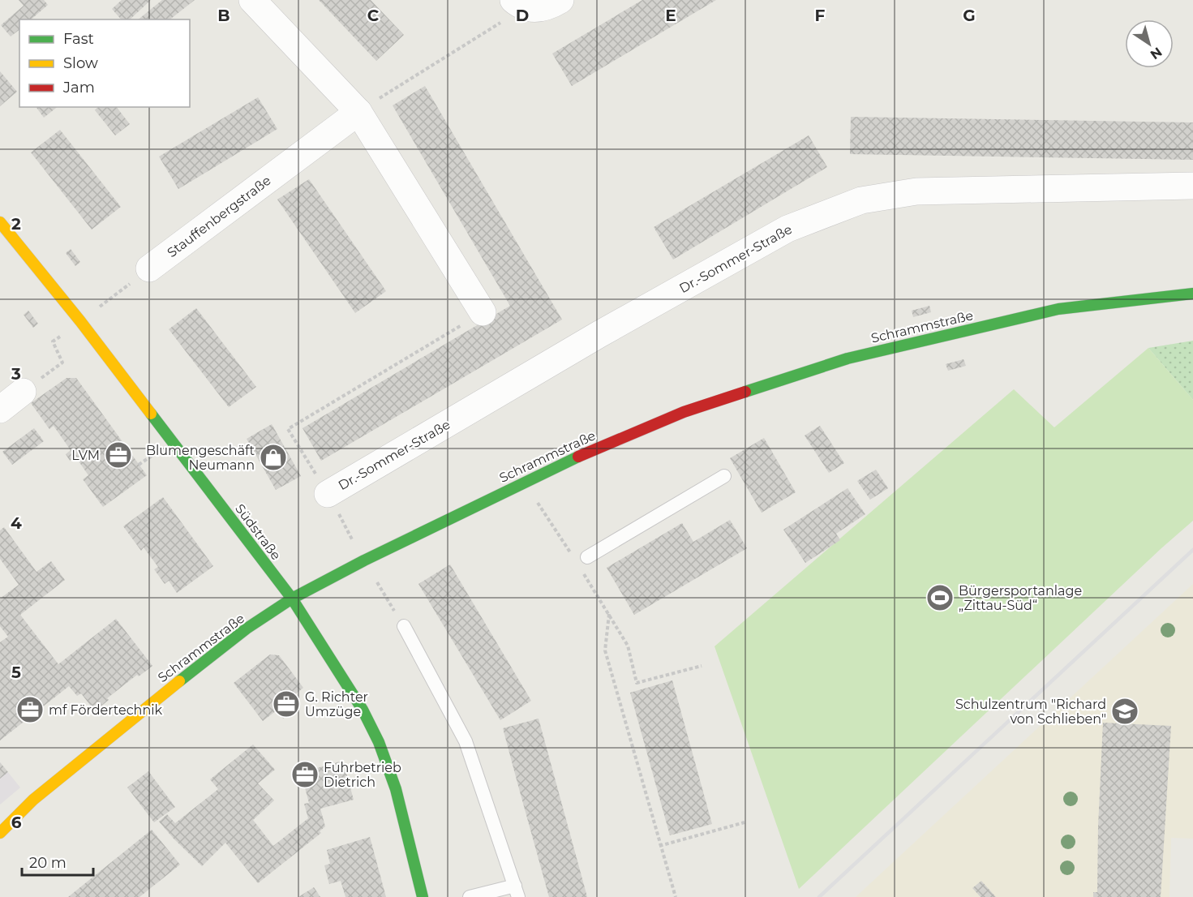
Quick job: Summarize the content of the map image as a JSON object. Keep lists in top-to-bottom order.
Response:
{
  "streets": {
    "main road": ["Schrammstraße", "Südstraße"],
    "street": ["Stauffenbergstraße", "Dr.-Sommer-Straße"]
  },
  "crossings": [
    ["Schrammstraße", "Südstraße"]
  ],
  "places": {
    "office": [
      "LVM",
      "G. Richter Umzüge",
      "mf Fördertechnik",
      "Fuhrbetrieb Dietrich"
    ],
    "shop": ["Blumengeschäft Neumann"],
    "sports": ["Bürgersportanlage „Zittau-Süd“"],
    "school or university": ["Schulzentrum \"Richard von Schlieben\""]
  },
  "legend": ["Fast", "Slow", "Jam"],
  "scale_bar": "20 m",
  "north": "bottom right",
  "grid": {
    "columns": [
      "B",
      "C",
      "D",
      "E",
      "F",
      "G"
    ],
    "rows": [
      "2",
      "3",
      "4",
      "5",
      "6"
    ]
  }
}
